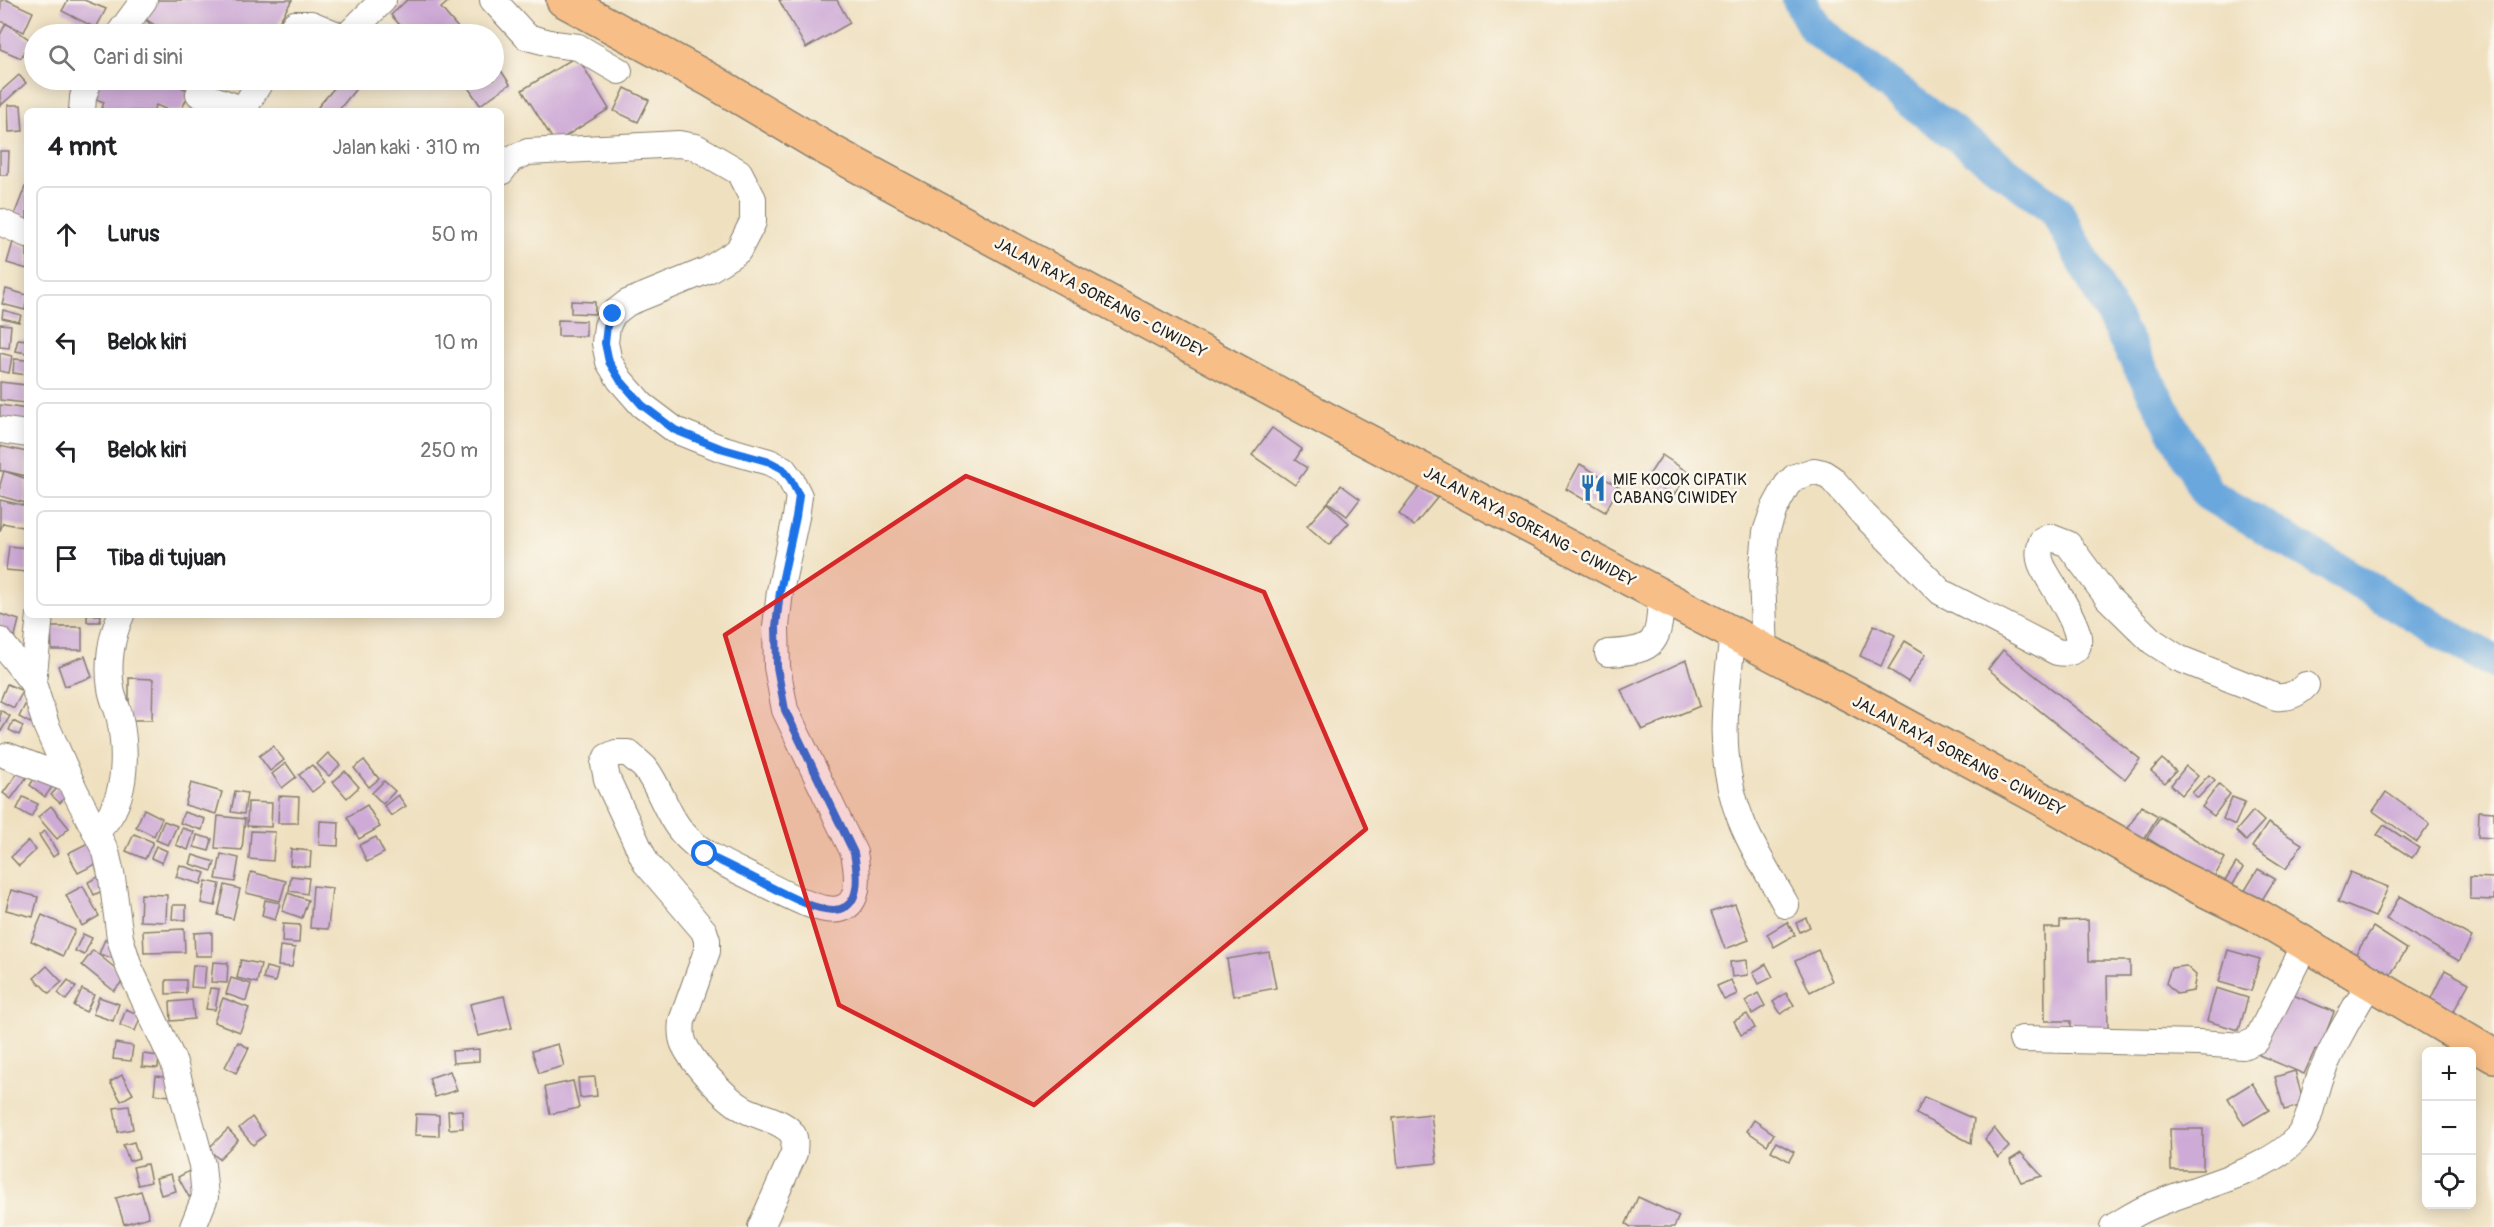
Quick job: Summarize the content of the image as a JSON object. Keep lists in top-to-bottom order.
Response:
{
  "streets": {
    "highway": ["JALAN RAYA SOREANG - CIWIDEY"]
  },
  "places": {
    "restaurant": ["MIE KOCOK CIPATIK CABANG CIWIDEY"]
  },
  "page": {
    "search": "Cari di sini",
    "heading": ["4 mnt", "Jalan kaki · 310 m"],
    "list": [
      ["Lurus", "50 m"],
      ["Belok kiri", "10 m"],
      ["Belok kiri", "250 m"],
      "Tiba di tujuan"
    ],
    "map_buttons": ["+", "−"]
  }
}
